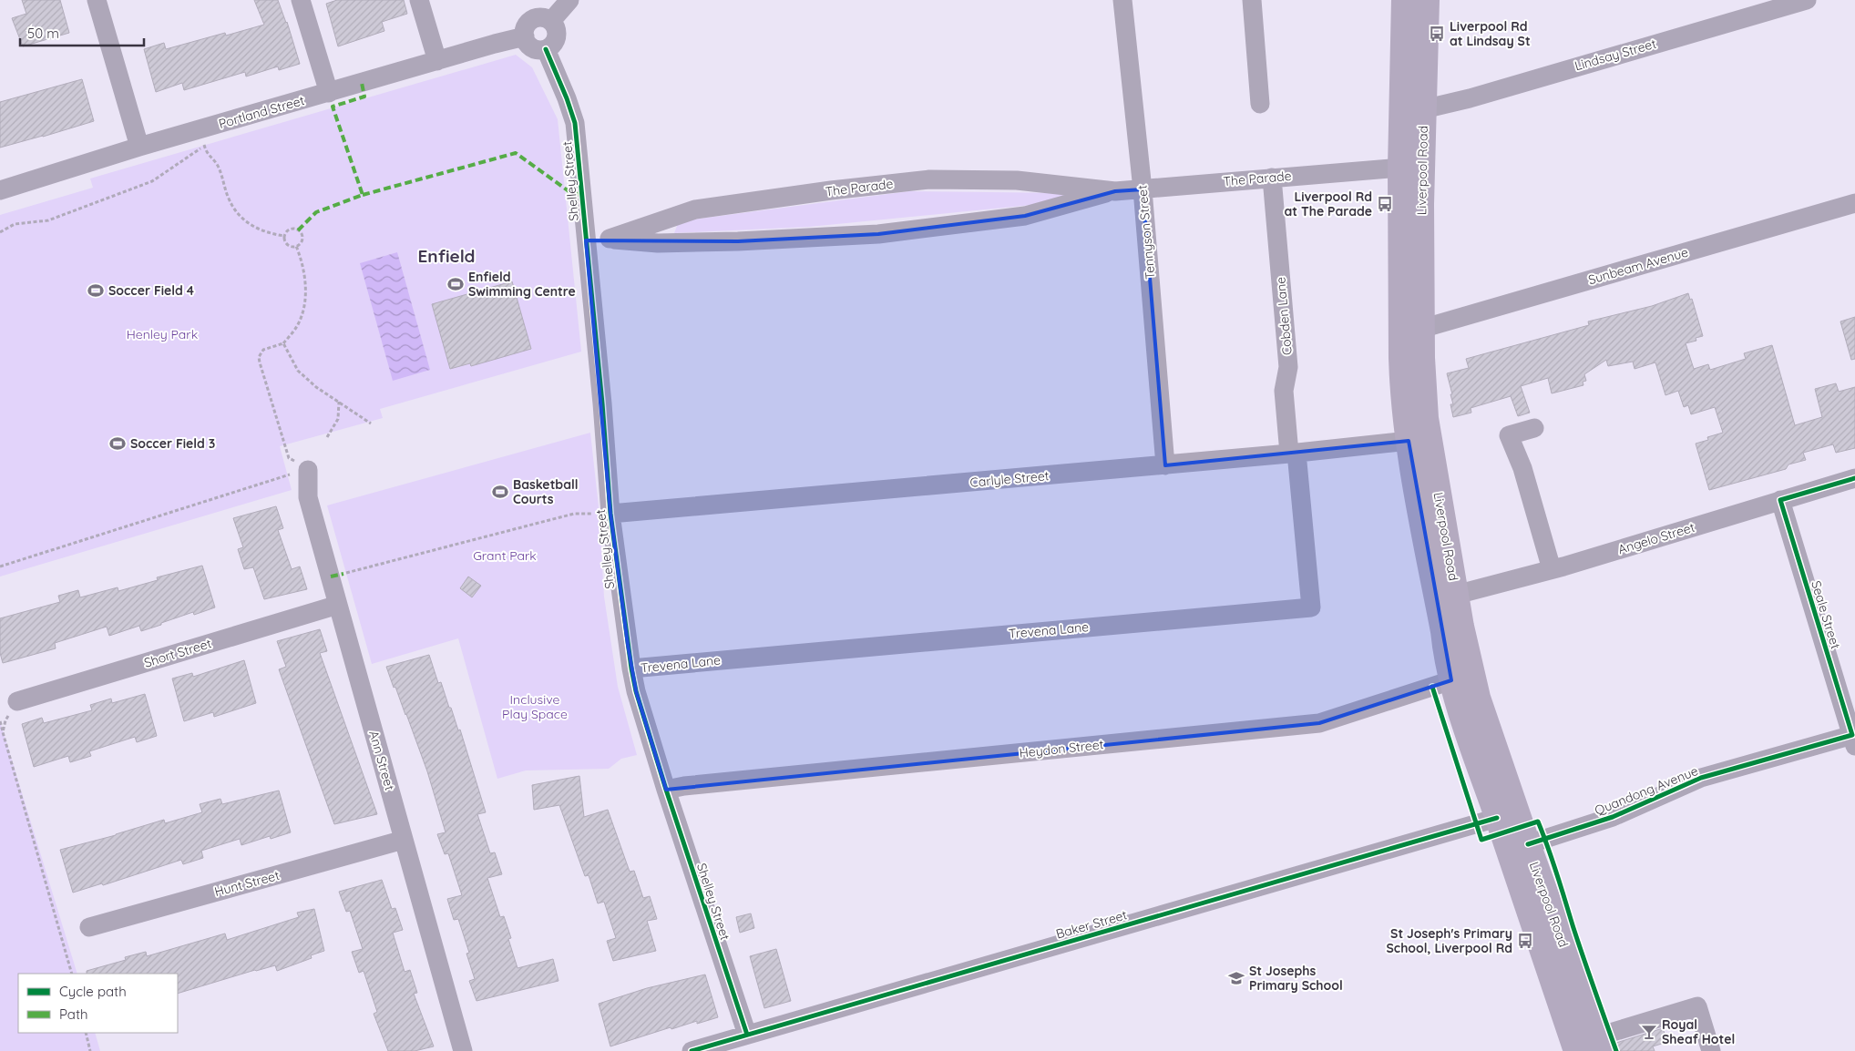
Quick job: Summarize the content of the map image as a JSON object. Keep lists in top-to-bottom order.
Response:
{
  "streets": {
    "highway": ["Liverpool Road"],
    "street": [
      "Lindsay Street",
      "Portland Street",
      "The Parade",
      "Shelley Street",
      "Tennyson Street",
      "Sunbeam Avenue",
      "Cobden Lane",
      "Carlyle Street",
      "Angelo Street",
      "Seale Street",
      "Trevena Lane",
      "Short Street",
      "Heydon Street",
      "Ann Street",
      "Quandong Avenue",
      "Hunt Street",
      "Baker Street"
    ]
  },
  "crossings": [
    ["Lindsay Street", "Liverpool Road"],
    ["Portland Street", "Shelley Street"],
    ["Liverpool Road", "The Parade"],
    ["Liverpool Road", "Sunbeam Avenue"],
    ["Liverpool Road", "Carlyle Street"],
    ["Liverpool Road", "Angelo Street"],
    ["Liverpool Road", "Heydon Street"],
    ["Liverpool Road", "Quandong Avenue"],
    ["Liverpool Road", "Baker Street"],
    ["The Parade", "Shelley Street"],
    ["The Parade", "Tennyson Street"],
    ["The Parade", "Cobden Lane"],
    ["Shelley Street", "Carlyle Street"],
    ["Shelley Street", "Trevena Lane"],
    ["Shelley Street", "Heydon Street"],
    ["Shelley Street", "Baker Street"],
    ["Tennyson Street", "Carlyle Street"],
    ["Cobden Lane", "Carlyle Street"],
    ["Cobden Lane", "Trevena Lane"],
    ["Carlyle Street", "Trevena Lane"],
    ["Angelo Street", "Seale Street"],
    ["Seale Street", "Quandong Avenue"],
    ["Short Street", "Ann Street"],
    ["Ann Street", "Hunt Street"]
  ],
  "districts": ["Enfield"],
  "parks": ["Henley Park", "Grant Park", "Inclusive Play Space"],
  "places": {
    "bus stop": ["Liverpool Rd at Lindsay St", "Liverpool Rd at The Parade", "St Joseph's Primary School, Liverpool Rd"],
    "sports": [
      "Enfield Swimming Centre",
      "Soccer Field 4",
      "Soccer Field 3",
      "Basketball Courts"
    ],
    "school or university": ["St Josephs Primary School"],
    "bar": ["Royal Sheaf Hotel"]
  },
  "legend": ["Cycle path", "Path"],
  "scale_bar": "50 m"
}
